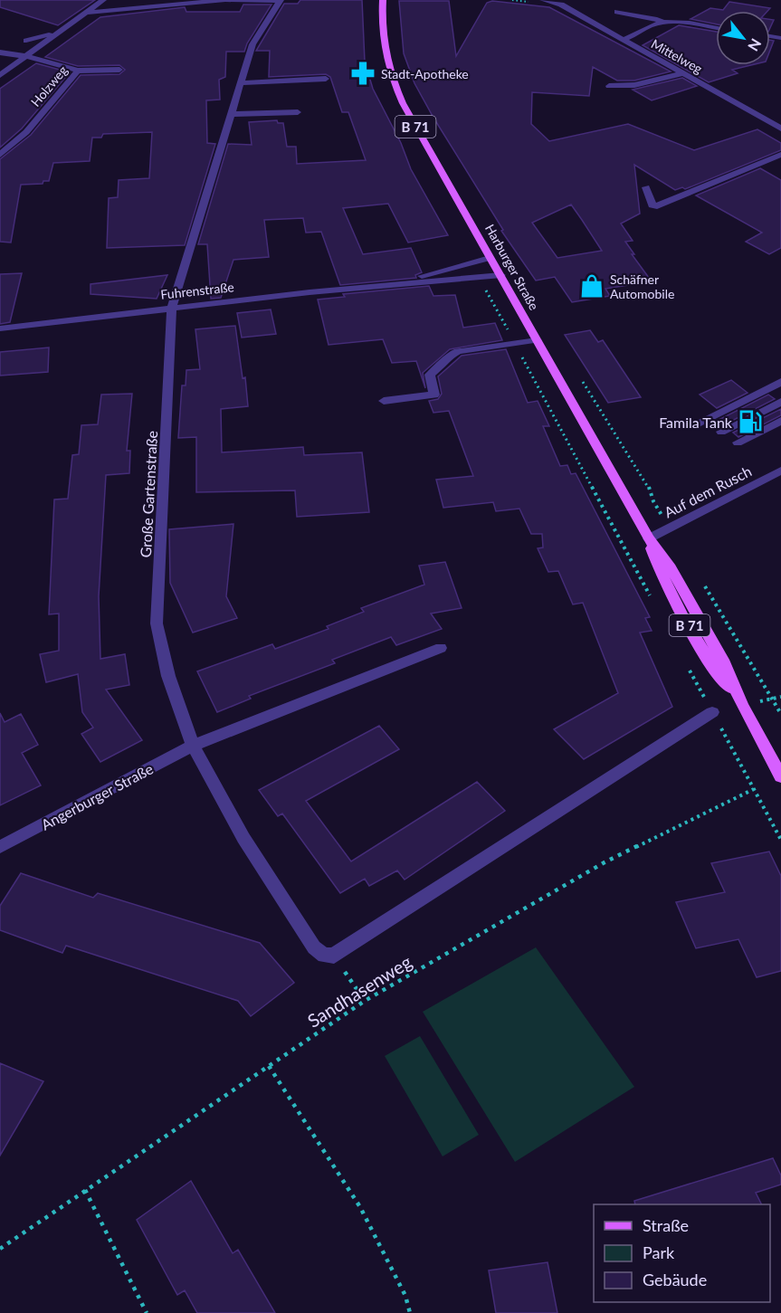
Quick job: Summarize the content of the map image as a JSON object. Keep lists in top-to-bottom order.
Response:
{
  "streets": {
    "main road": ["B 71", "Harburger Straße"],
    "street": [
      "Mittelweg",
      "Holzweg",
      "Fuhrenstraße",
      "Auf dem Rusch",
      "Große Gartenstraße",
      "Angerburger Straße"
    ],
    "path": ["Sandhasenweg"]
  },
  "crossings": [
    ["Harburger Straße", "Fuhrenstraße"],
    ["Harburger Straße", "Auf dem Rusch"],
    ["Fuhrenstraße", "Große Gartenstraße"],
    ["Große Gartenstraße", "Angerburger Straße"]
  ],
  "places": {
    "pharmacy": ["Stadt-Apotheke"],
    "shop": ["Schäfner Automobile"],
    "fuel station": ["Famila Tank"]
  },
  "legend": ["Straße", "Park", "Gebäude"],
  "north": "bottom right"
}
